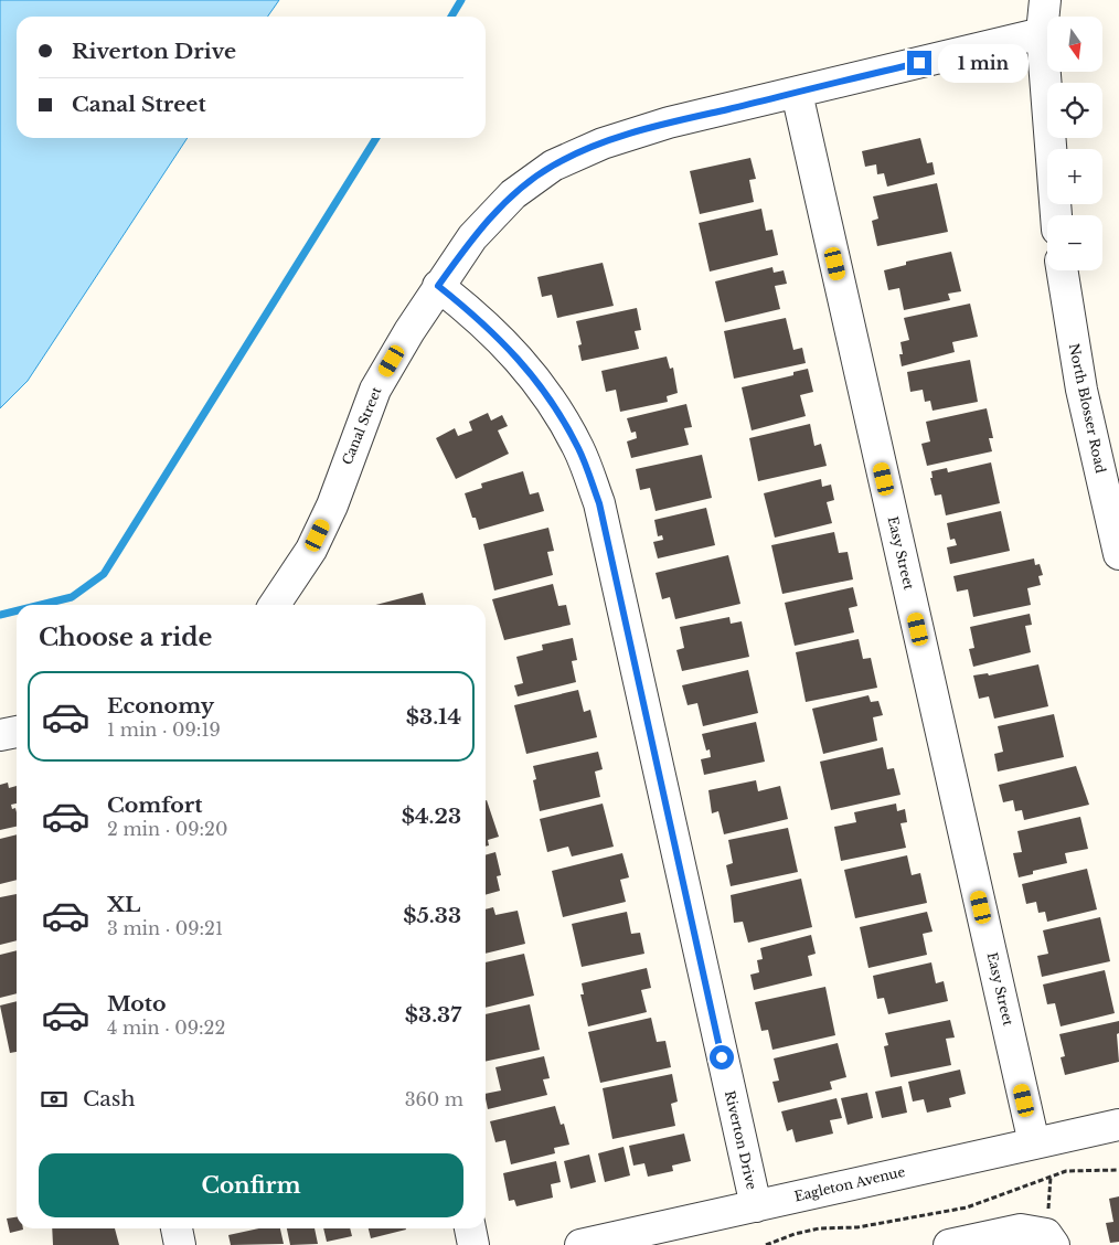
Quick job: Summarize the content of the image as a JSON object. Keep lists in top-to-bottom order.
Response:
{
  "streets": {
    "street": [
      "North Blosser Road",
      "Canal Street",
      "Easy Street",
      "Riverton Drive",
      "Eagleton Avenue"
    ]
  },
  "crossings": [
    ["Canal Street", "Easy Street"],
    ["Canal Street", "Riverton Drive"],
    ["Easy Street", "Eagleton Avenue"],
    ["Riverton Drive", "Eagleton Avenue"]
  ],
  "north": "bottom",
  "page": {
    "map_buttons": ["+", "−"],
    "banner": ["Riverton Drive", "Canal Street"],
    "bubble": "1 min",
    "heading": "Choose a ride",
    "list": [
      {
        "name": "Economy",
        "note": "1 min · 09:19",
        "value": "$3.14"
      },
      {
        "name": "Comfort",
        "note": "2 min · 09:20",
        "value": "$4.23"
      },
      {
        "name": "XL",
        "note": "3 min · 09:21",
        "value": "$5.33"
      },
      {
        "name": "Moto",
        "note": "4 min · 09:22",
        "value": "$3.37"
      }
    ],
    "pay": ["Cash", "360 m"],
    "buttons": "Confirm"
  }
}
